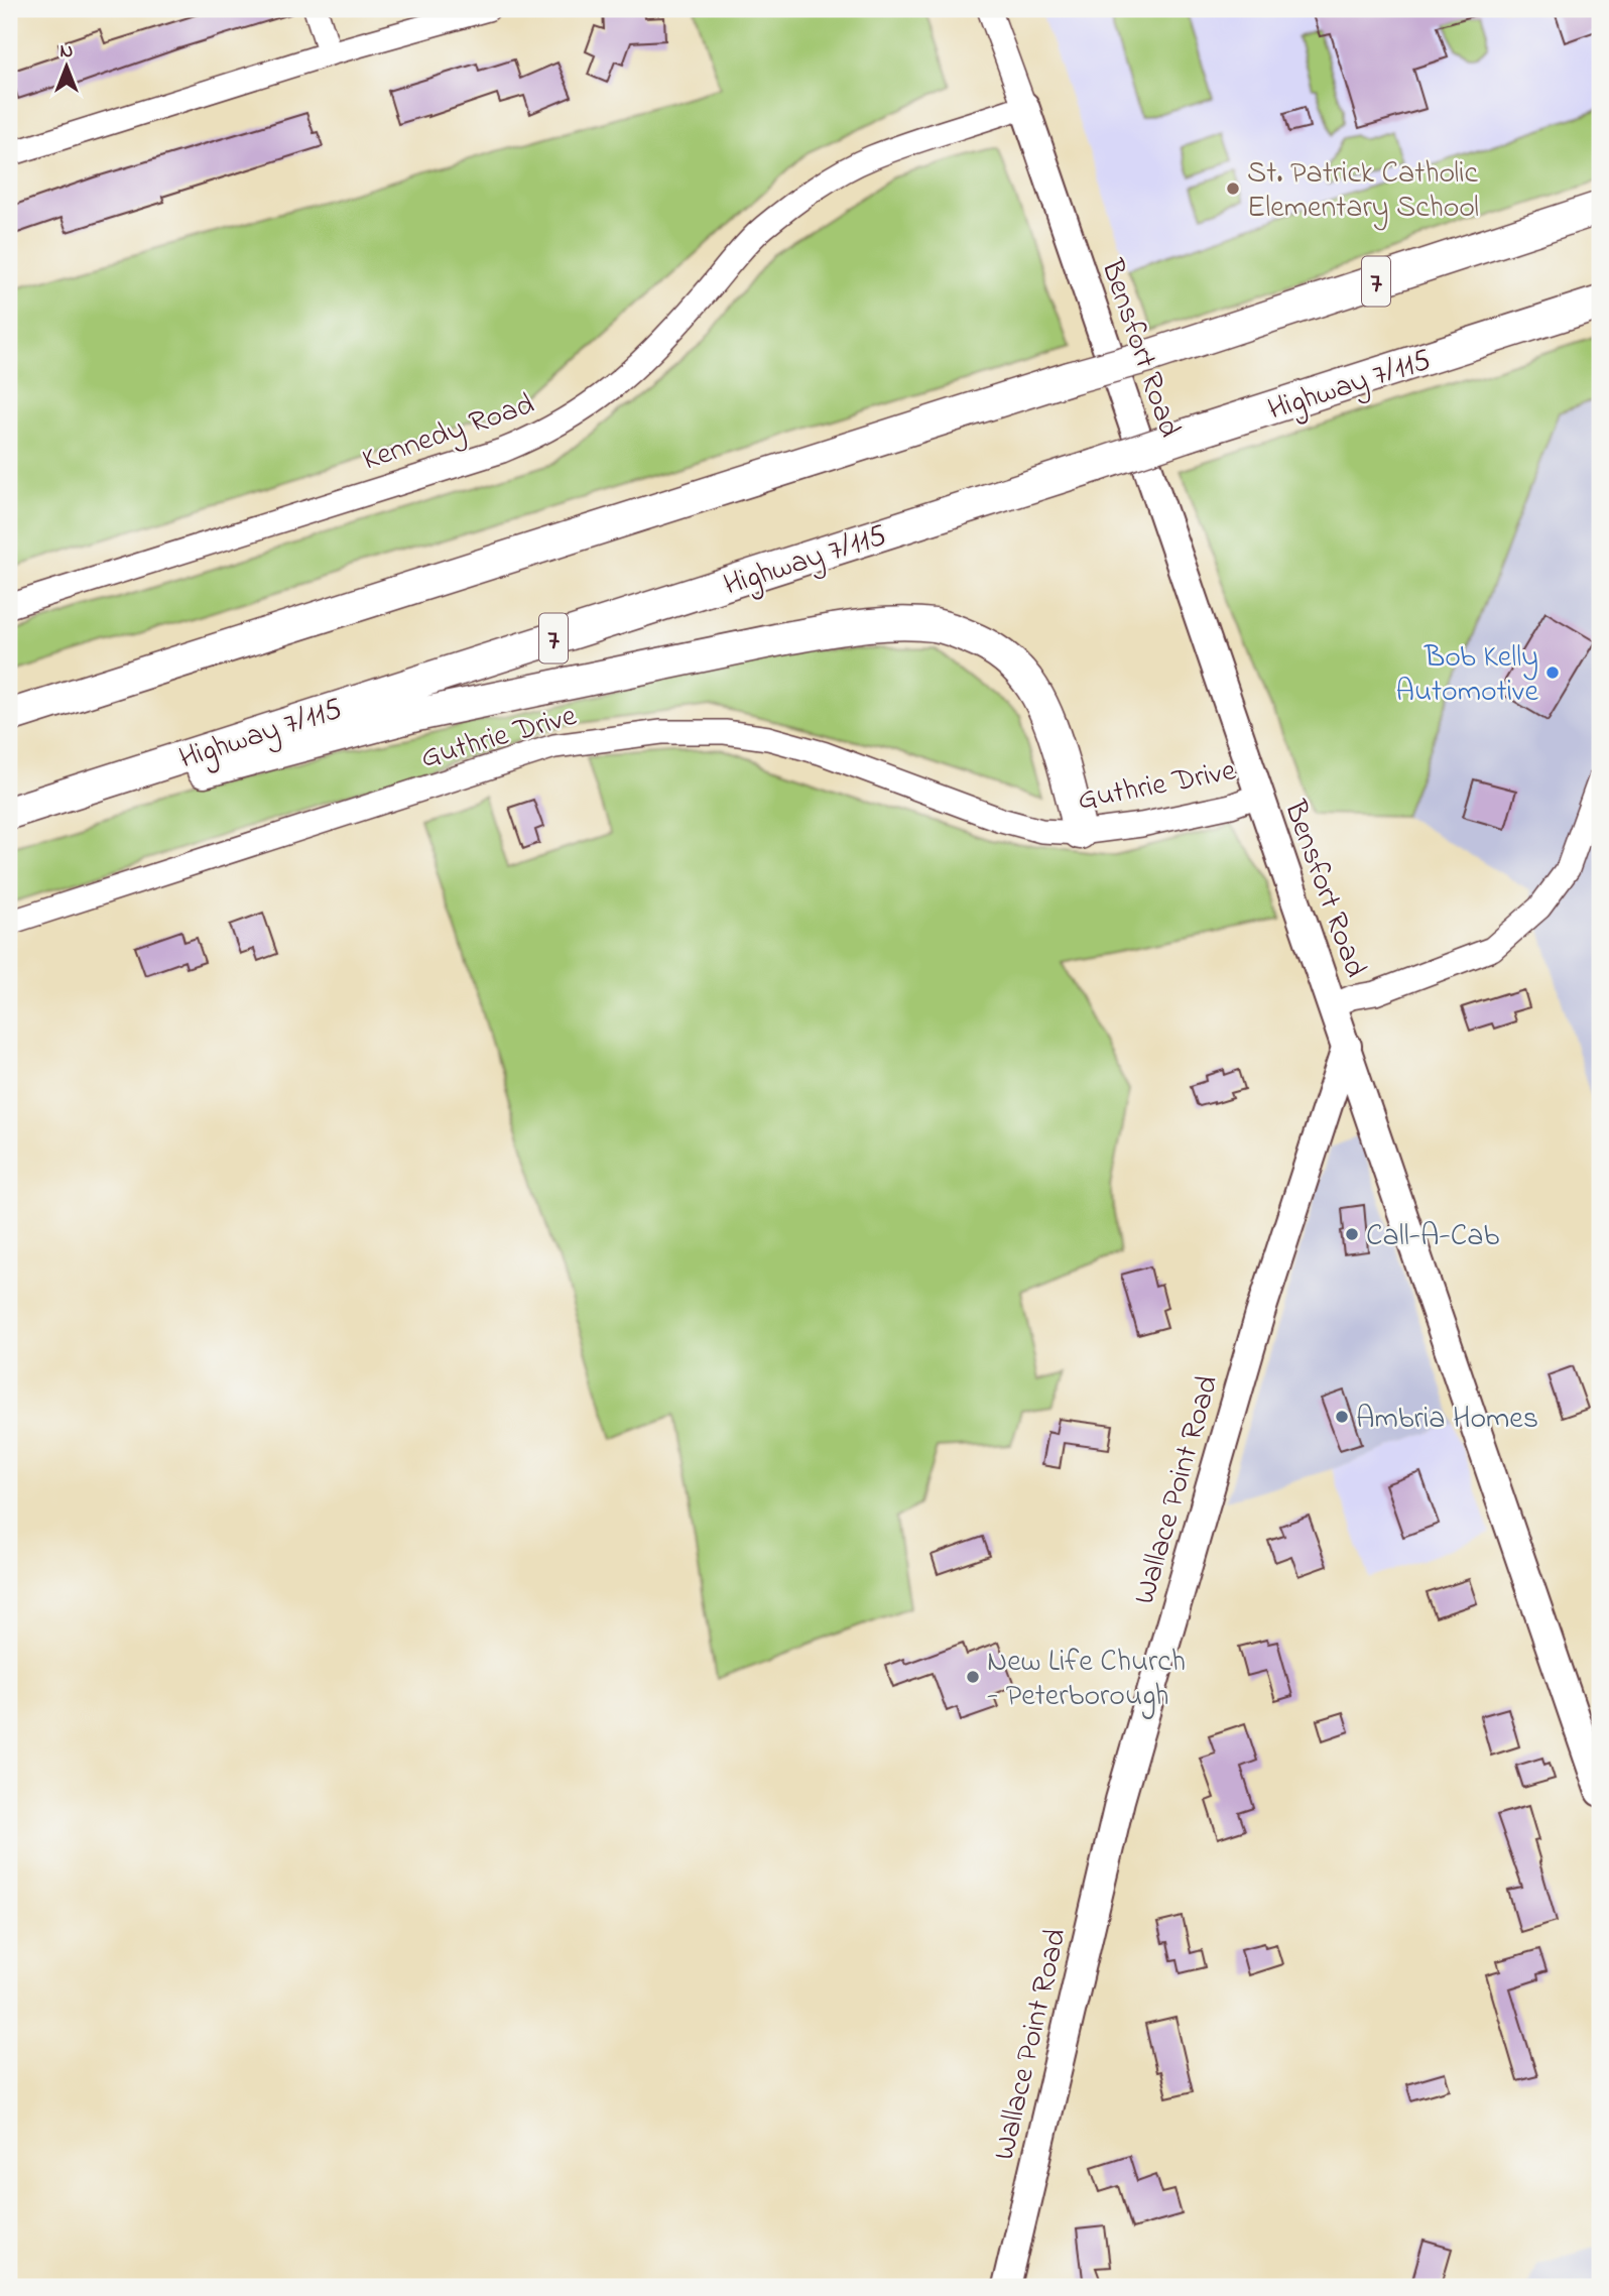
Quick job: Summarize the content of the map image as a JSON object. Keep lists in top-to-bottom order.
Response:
{
  "streets": {
    "highway": ["7", "Highway 7/115"],
    "main road": ["Bensfort Road", "Wallace Point Road"],
    "street": ["Kennedy Road", "Guthrie Drive"]
  },
  "crossings": [
    ["Bensfort Road", "Kennedy Road"],
    ["Bensfort Road", "Guthrie Drive"],
    ["Bensfort Road", "Wallace Point Road"]
  ],
  "places": [
    "St. Patrick Catholic Elementary School",
    "Bob Kelly Automotive",
    "Call-A-Cab",
    "Ambria Homes",
    "New Life Church - Peterborough"
  ],
  "north": "top"
}
